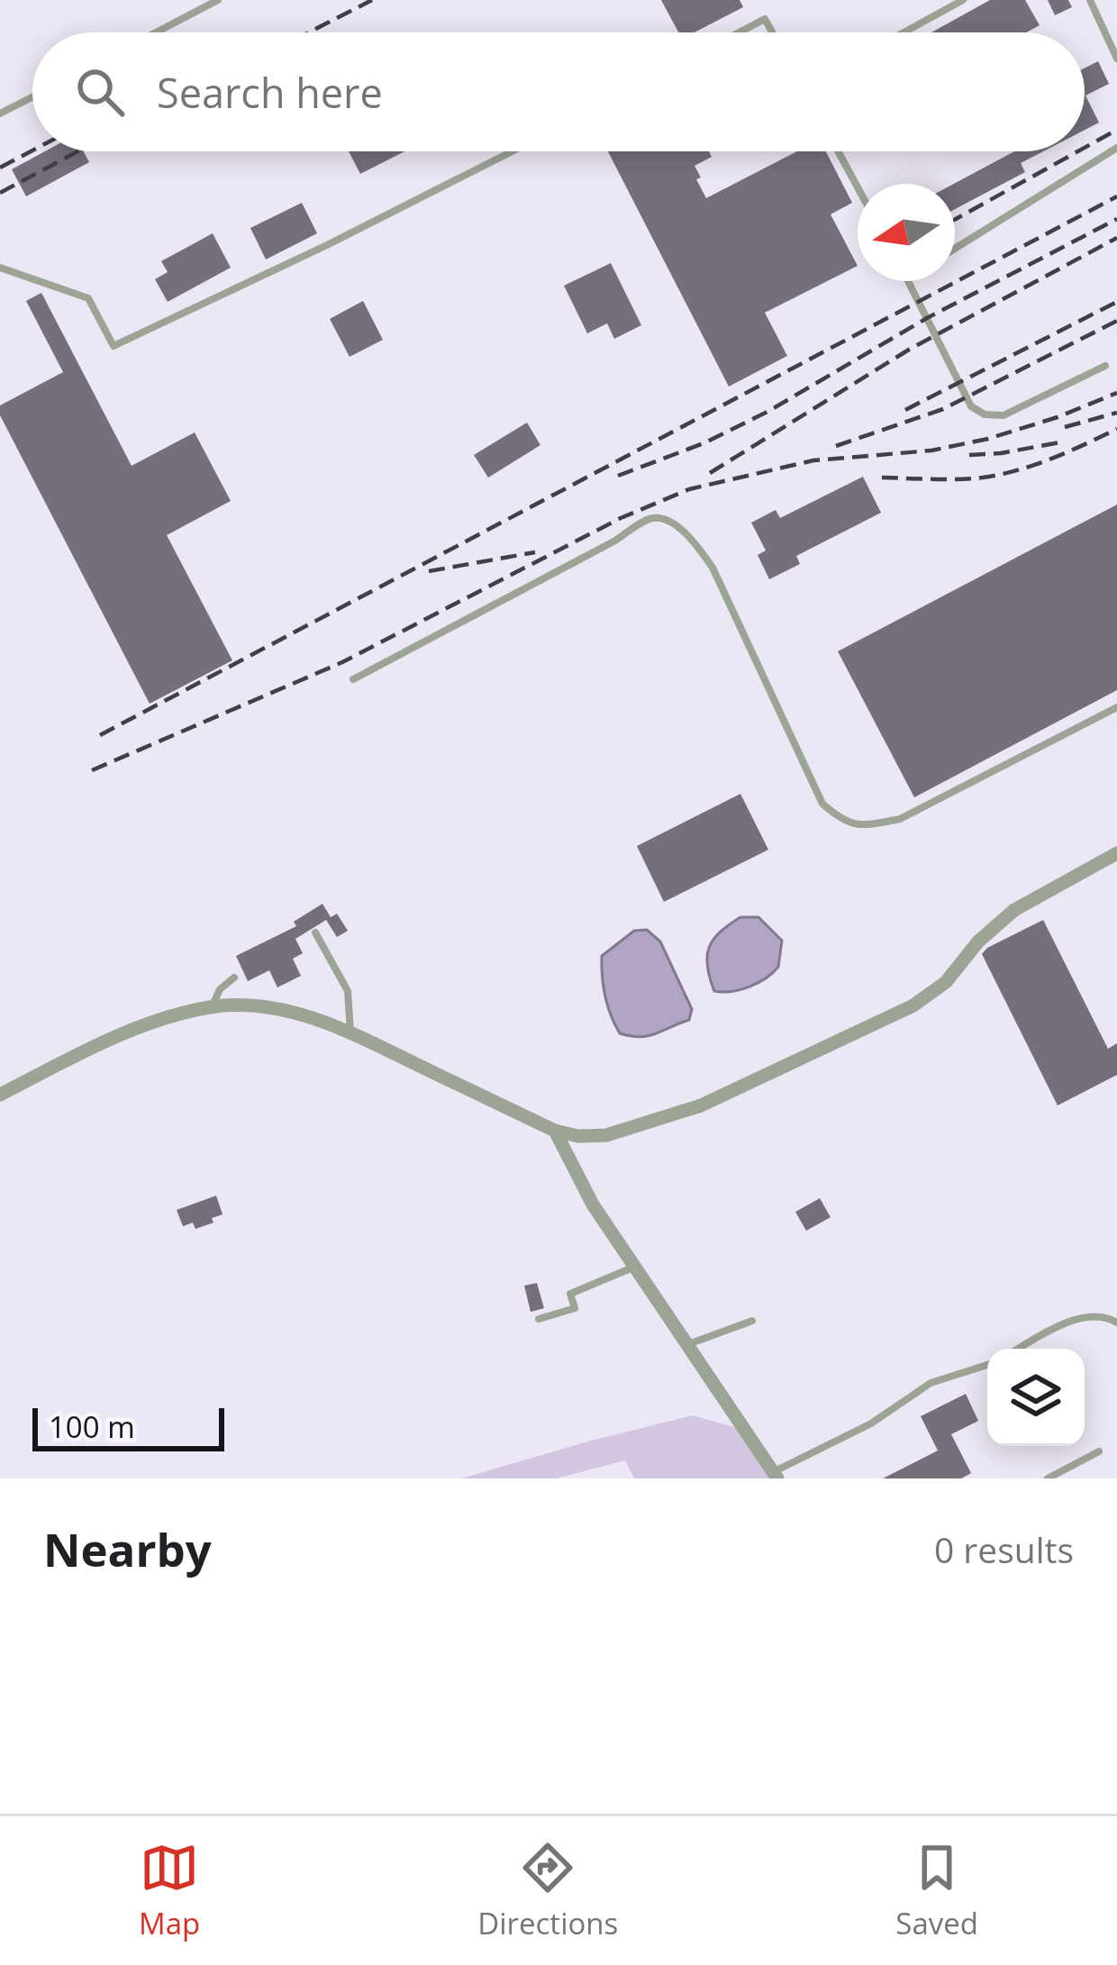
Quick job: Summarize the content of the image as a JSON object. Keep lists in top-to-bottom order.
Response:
{
  "scale_bar": "100 m",
  "north": "left",
  "page": {
    "search": "Search here",
    "scale": "100 m",
    "heading": ["Nearby", "0 results"],
    "nav": ["Map", "Directions", "Saved"]
  }
}
